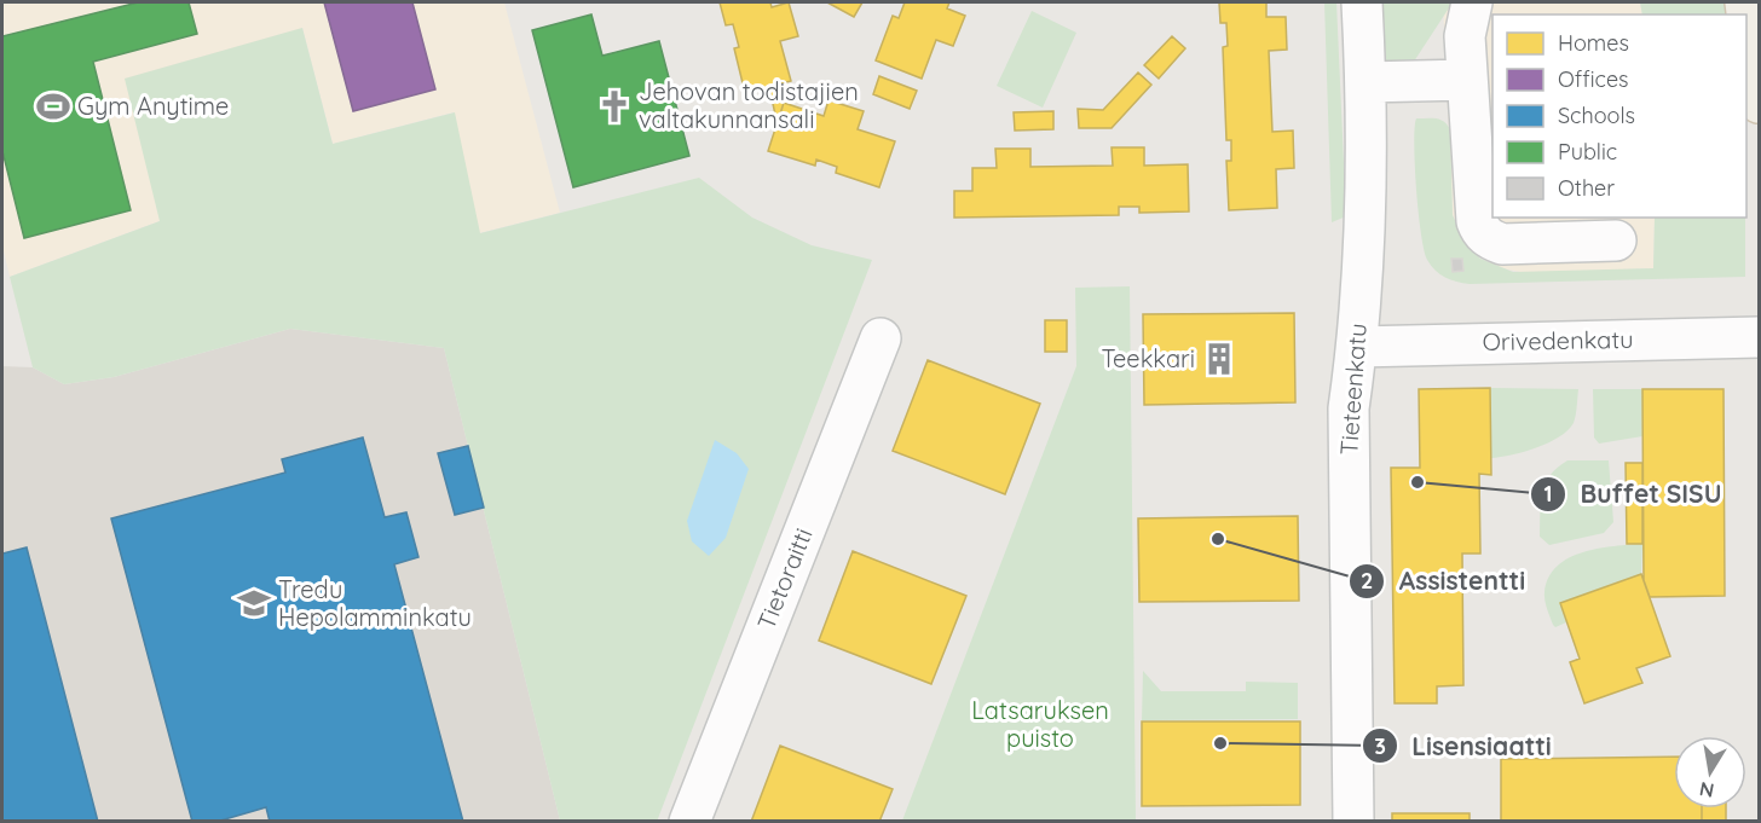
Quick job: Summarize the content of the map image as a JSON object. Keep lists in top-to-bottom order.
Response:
{
  "streets": {
    "street": ["Orivedenkatu", "Tieteenkatu", "Tietoraitti"]
  },
  "crossings": [
    ["Orivedenkatu", "Tieteenkatu"]
  ],
  "parks": ["Latsaruksen puisto"],
  "places": {
    "sports": ["Gym Anytime"],
    "church": ["Jehovan todistajien valtakunnansali"],
    "building": ["Teekkari"],
    "other": ["Buffet SISU", "Assistentti", "Lisensiaatti"],
    "school or university": ["Tredu Hepolamminkatu"]
  },
  "legend": [
    "Homes",
    "Offices",
    "Schools",
    "Public",
    "Other"
  ],
  "north": "bottom"
}
